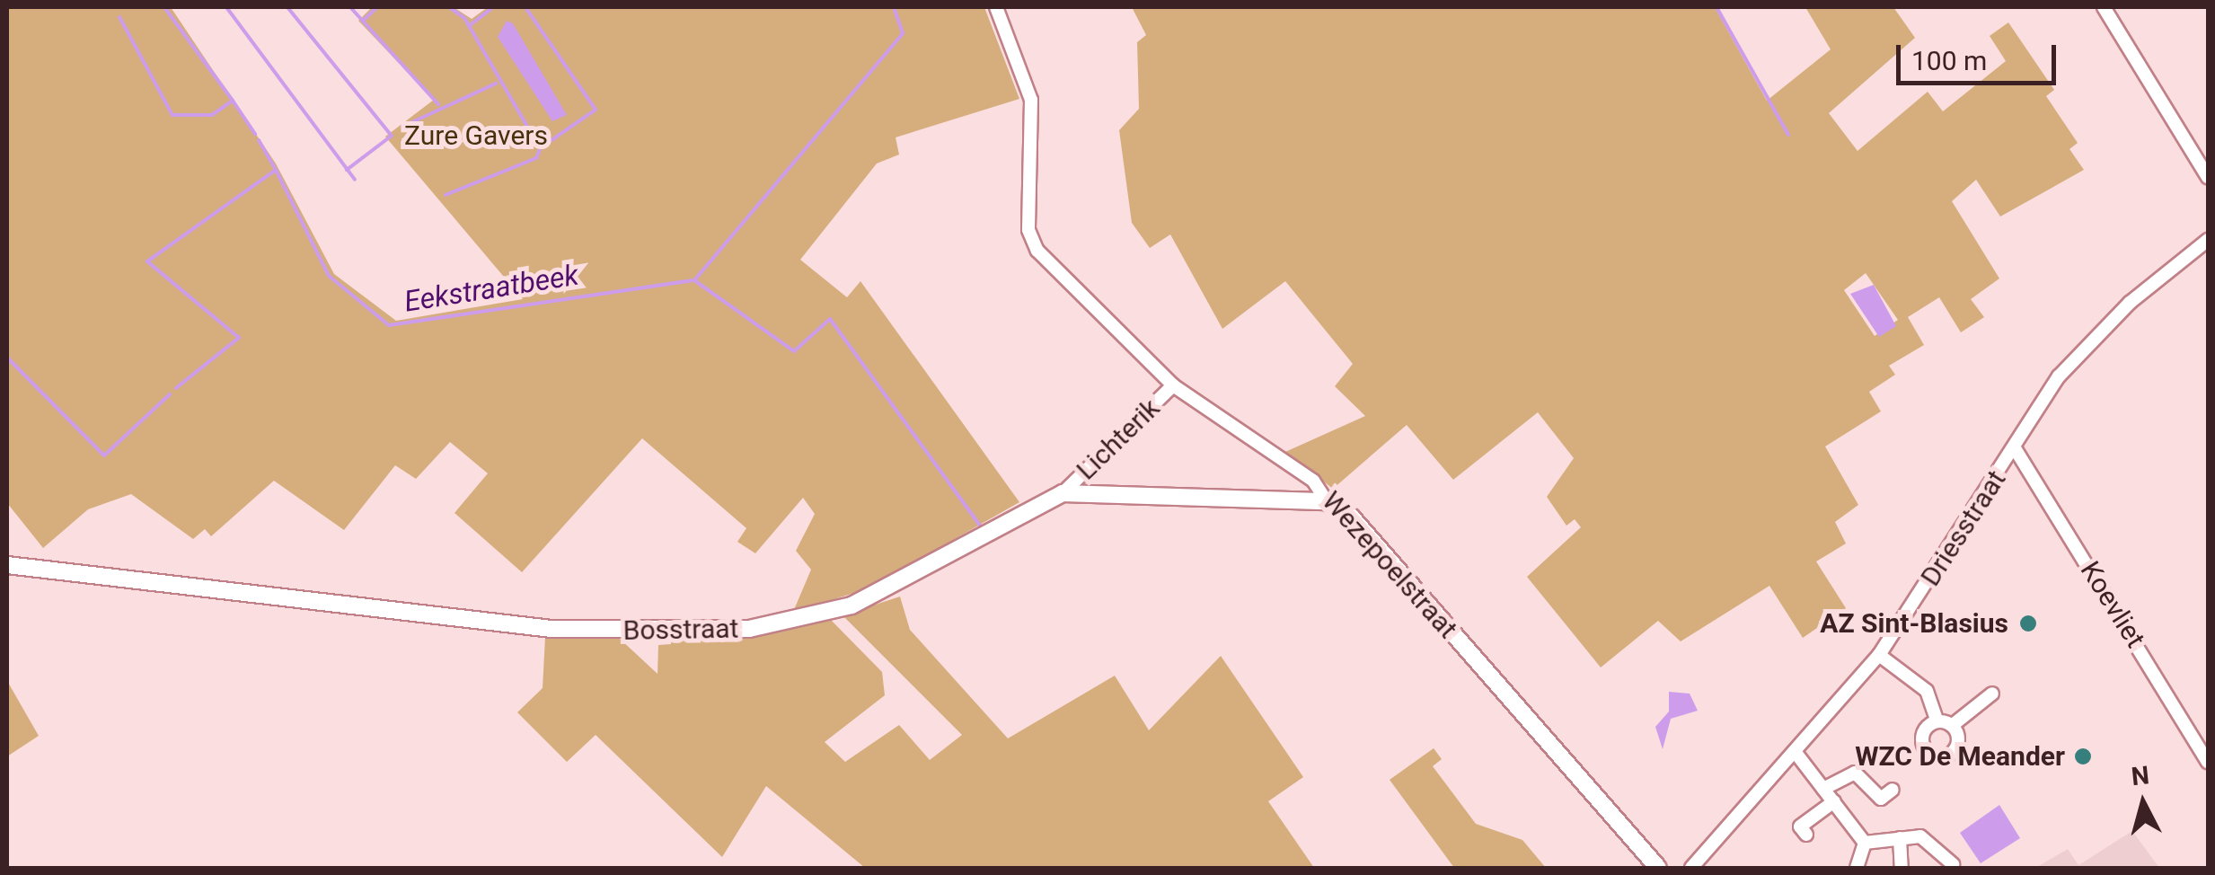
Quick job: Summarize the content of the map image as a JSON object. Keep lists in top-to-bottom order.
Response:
{
  "streets": {
    "street": [
      "Lichterik",
      "Driesstraat",
      "Wezepoelstraat",
      "Koevliet",
      "Bosstraat"
    ]
  },
  "crossings": [
    ["Lichterik", "Wezepoelstraat"],
    ["Lichterik", "Bosstraat"],
    ["Driesstraat", "Koevliet"],
    ["Wezepoelstraat", "Bosstraat"]
  ],
  "water": ["Eekstraatbeek"],
  "parks": ["Zure Gavers"],
  "places": ["AZ Sint-Blasius", "WZC De Meander"],
  "scale_bar": "100 m",
  "north": "top"
}
